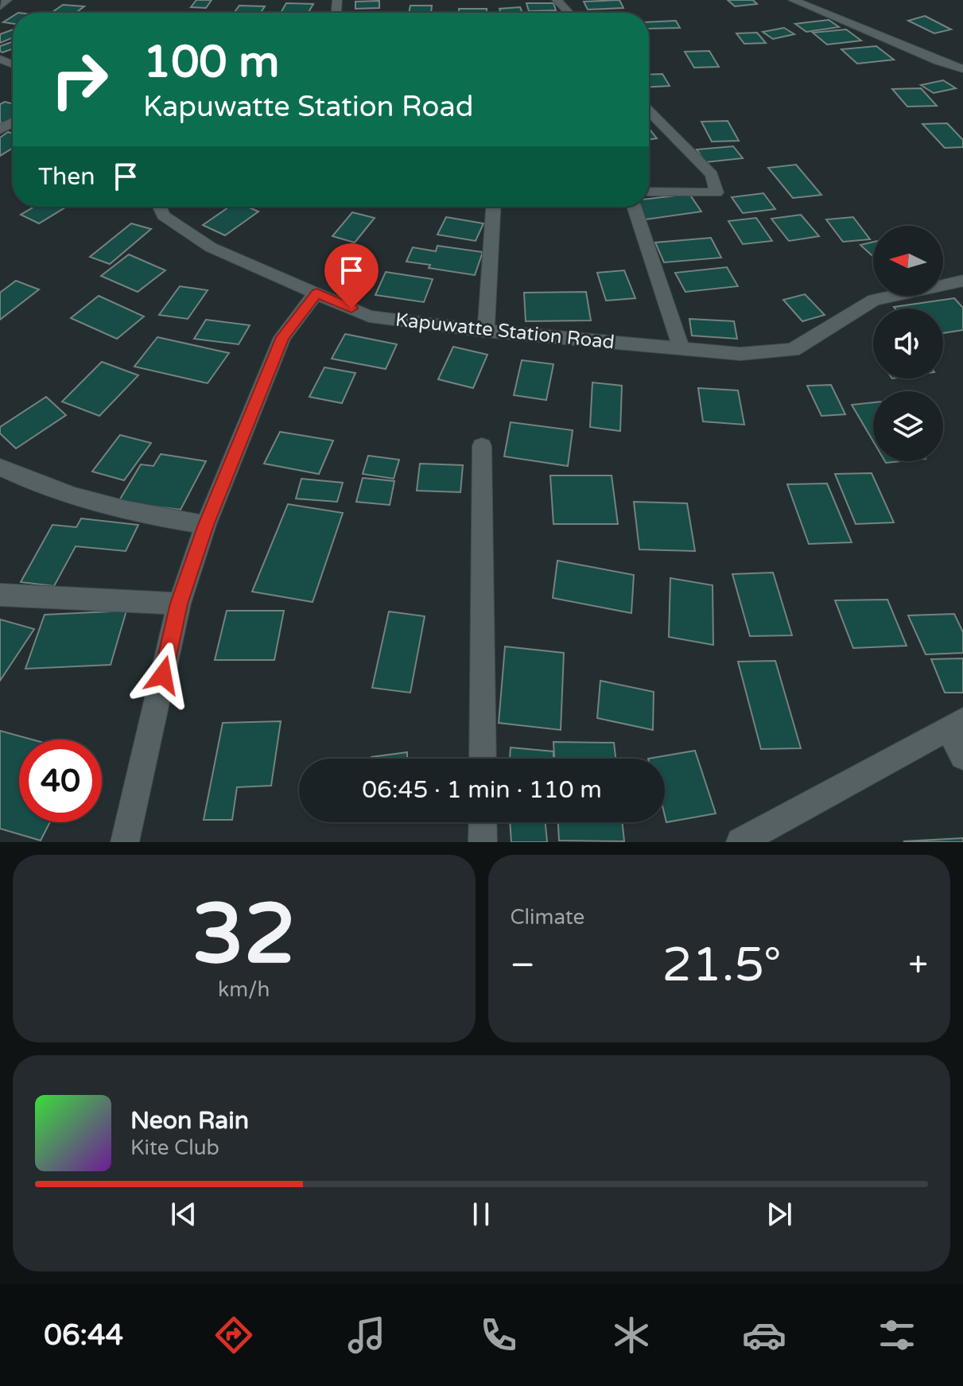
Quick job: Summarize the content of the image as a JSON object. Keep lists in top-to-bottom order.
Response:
{
  "streets": {
    "street": ["Kapuwatte Station Road"]
  },
  "north": "left",
  "page": {
    "turn": ["100 m", "Kapuwatte Station Road"],
    "then": "Then",
    "limit": "40",
    "trip": "06:45 · 1 min · 110 m",
    "tile": [
      ["32", "km/h"],
      "Climate"
    ],
    "heat": ["−", "21.5°", "+"],
    "song": ["Neon Rain", "Kite Club"],
    "tabs": "06:44"
  }
}
